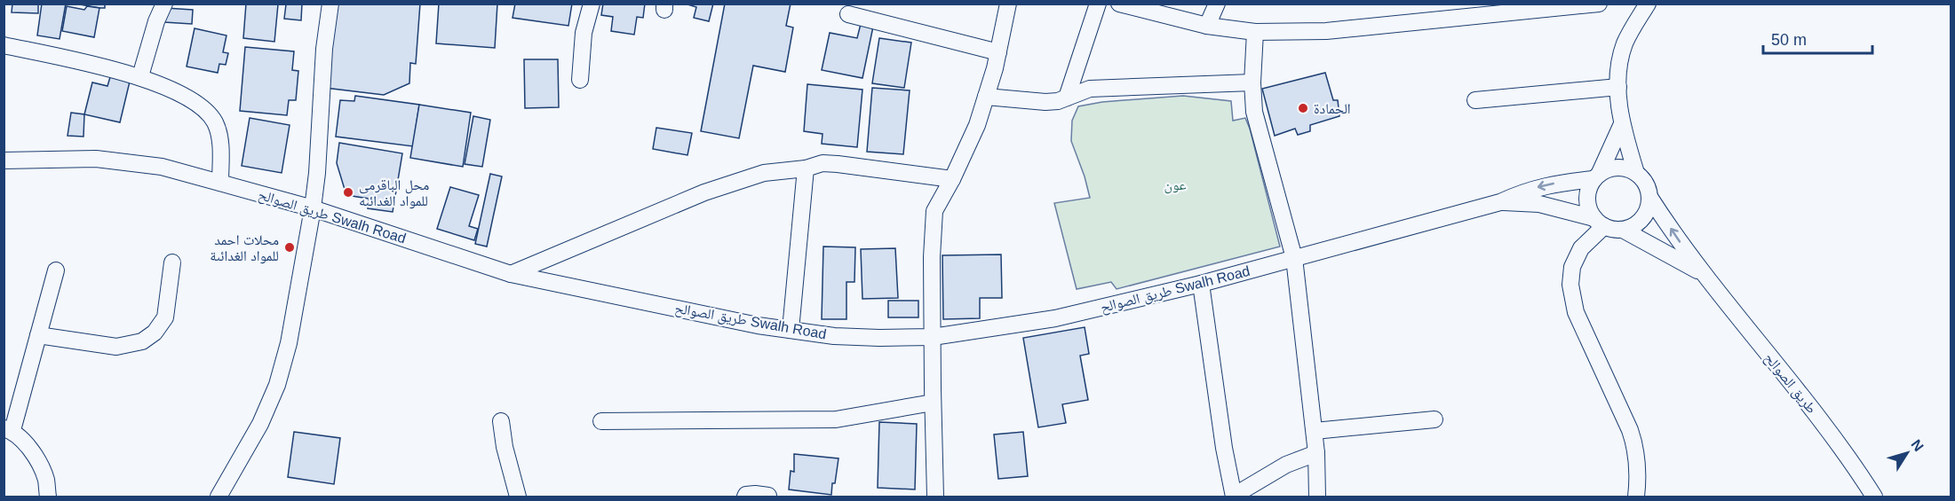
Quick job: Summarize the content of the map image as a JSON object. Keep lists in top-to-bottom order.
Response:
{
  "streets": {
    "street": ["طريق الصوالح Swalh Road", "طريق الصوالح"]
  },
  "parks": ["عون"],
  "places": ["الحمادة", "محل الباقرمى للمواد الغدائىه", "محلات احمد للمواد الغدائىة"],
  "scale_bar": "50 m",
  "north": "top right"
}
